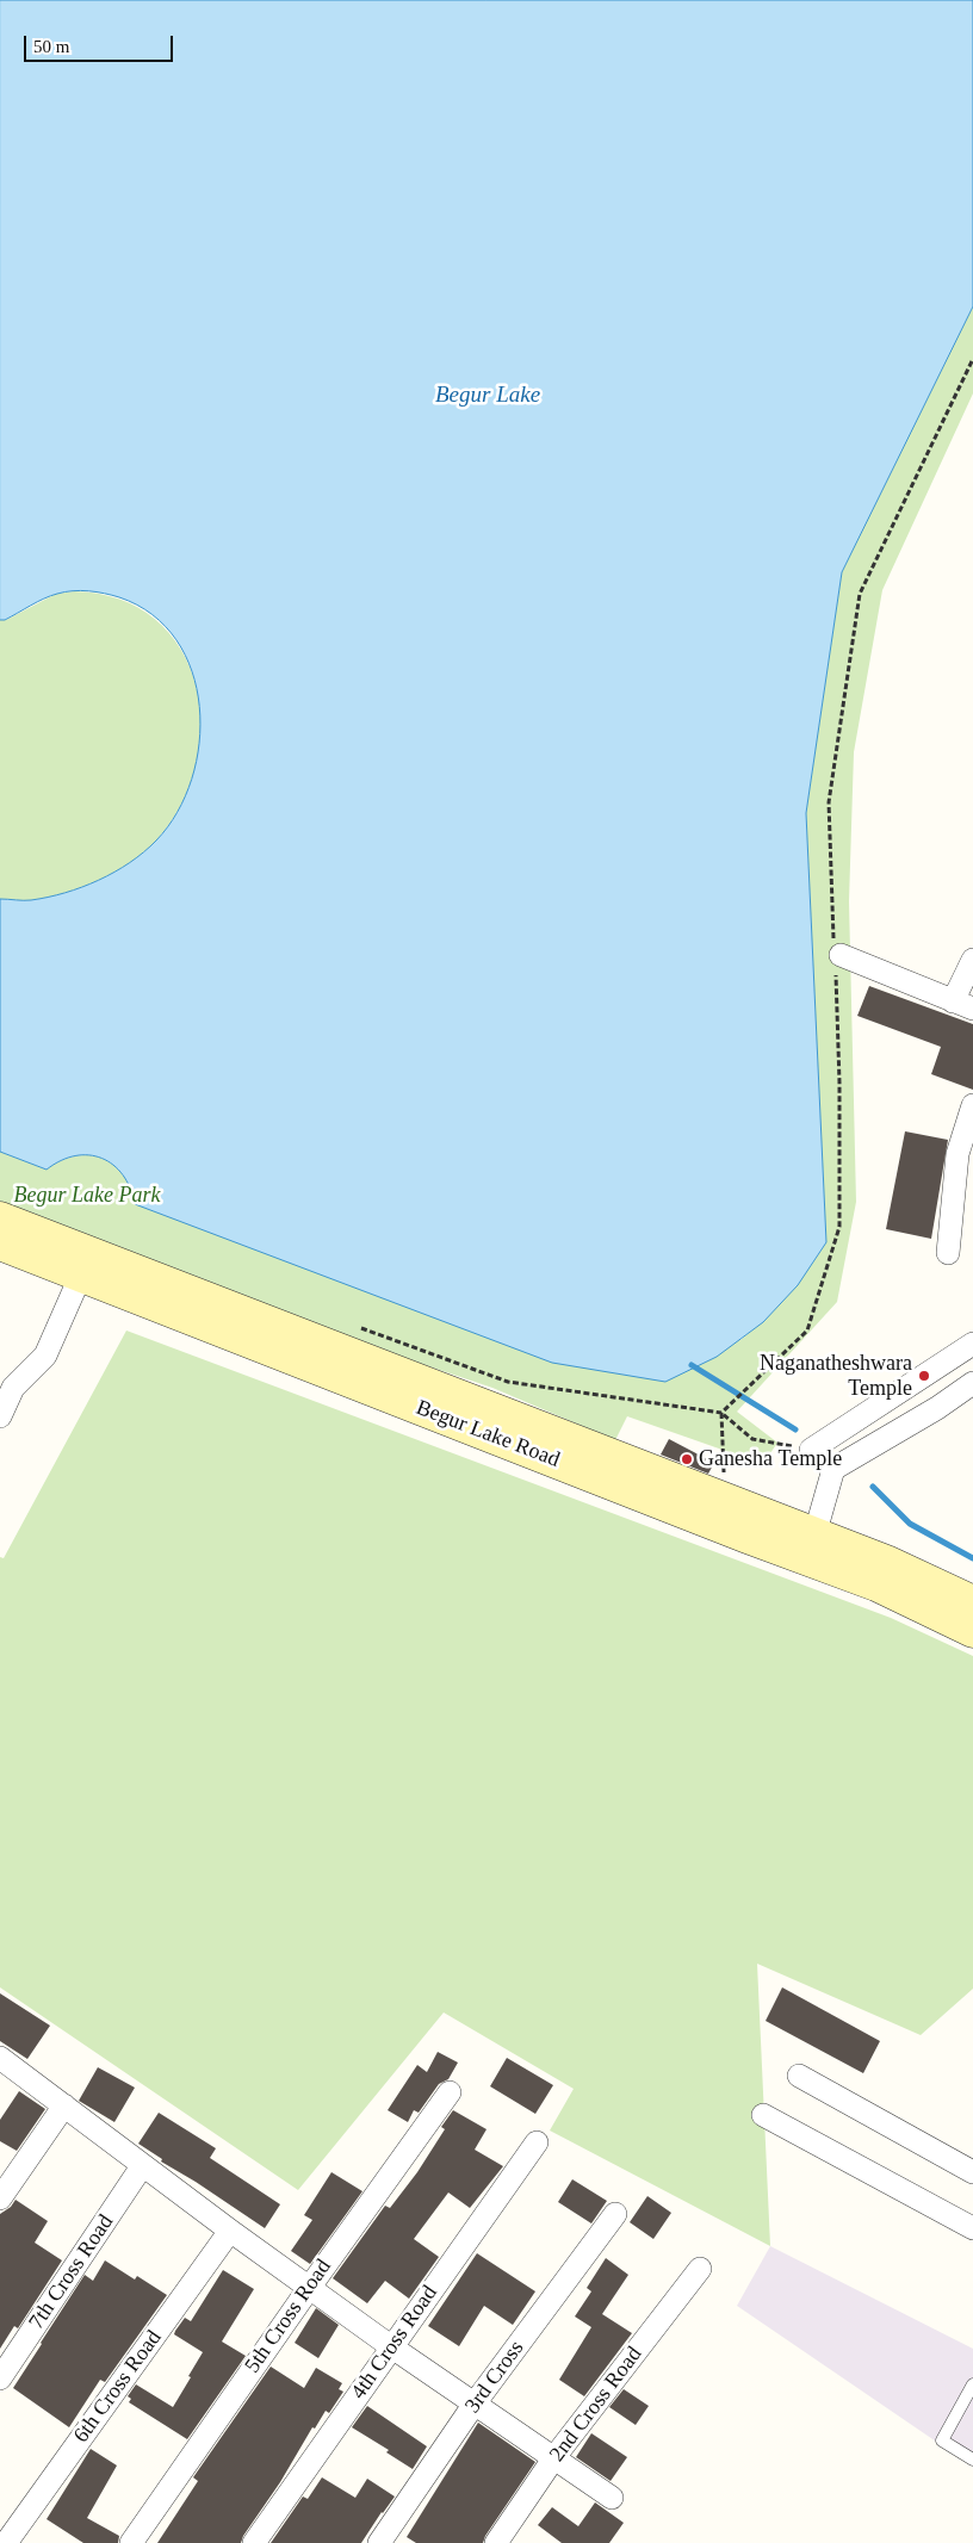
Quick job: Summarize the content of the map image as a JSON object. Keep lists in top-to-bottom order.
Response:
{
  "streets": {
    "main road": ["Begur Lake Road"],
    "street": [
      "7th Cross Road",
      "5th Cross Road",
      "4th Cross Road",
      "3rd Cross",
      "6th Cross Road",
      "2nd Cross Road"
    ]
  },
  "water": ["Begur Lake"],
  "parks": ["Begur Lake Park"],
  "places": ["Naganatheshwara Temple", "Ganesha Temple"],
  "scale_bar": "50 m"
}
